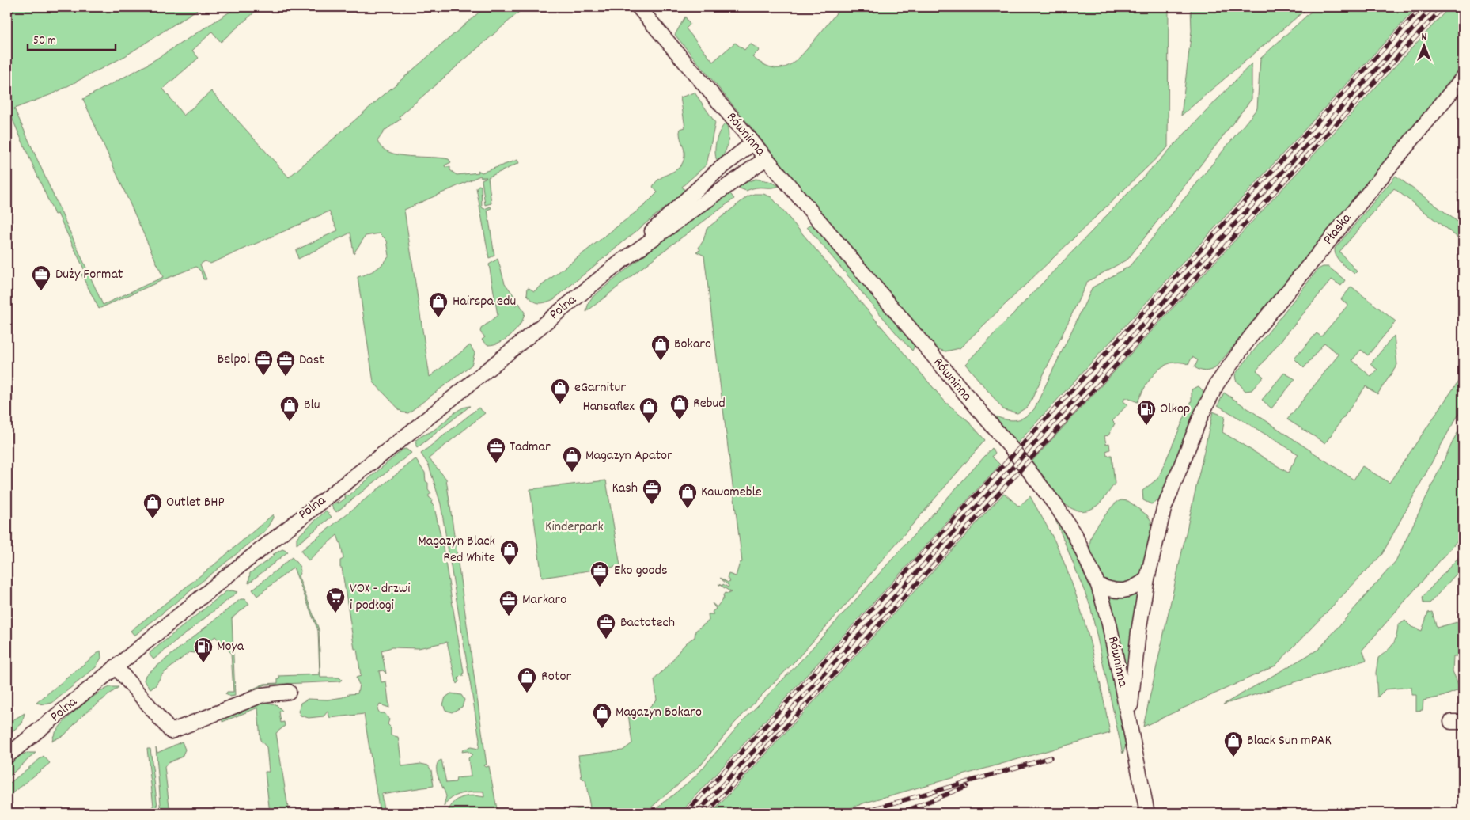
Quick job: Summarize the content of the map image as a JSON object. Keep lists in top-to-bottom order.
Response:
{
  "streets": {
    "street": ["Równinna", "Płaska", "Polna"]
  },
  "crossings": [
    ["Równinna", "Płaska"],
    ["Równinna", "Polna"]
  ],
  "parks": ["Kinderpark"],
  "places": {
    "office": [
      "Duży Format",
      "Belpol",
      "Dast",
      "Tadmar",
      "Kash",
      "Eko goods",
      "Markaro",
      "Bactotech"
    ],
    "shop": [
      "Hairspa edu",
      "Bokaro",
      "eGarnitur",
      "Rebud",
      "Blu",
      "Hansaflex",
      "Magazyn Apator",
      "Kawomeble",
      "Outlet BHP",
      "Magazyn Black Red White",
      "Rotor",
      "Magazyn Bokaro",
      "Black Sun mPAK"
    ],
    "fuel station": ["Olkop", "Moya"],
    "supermarket": ["VOX - drzwi i podłogi"]
  },
  "scale_bar": "50 m",
  "north": "top"
}
